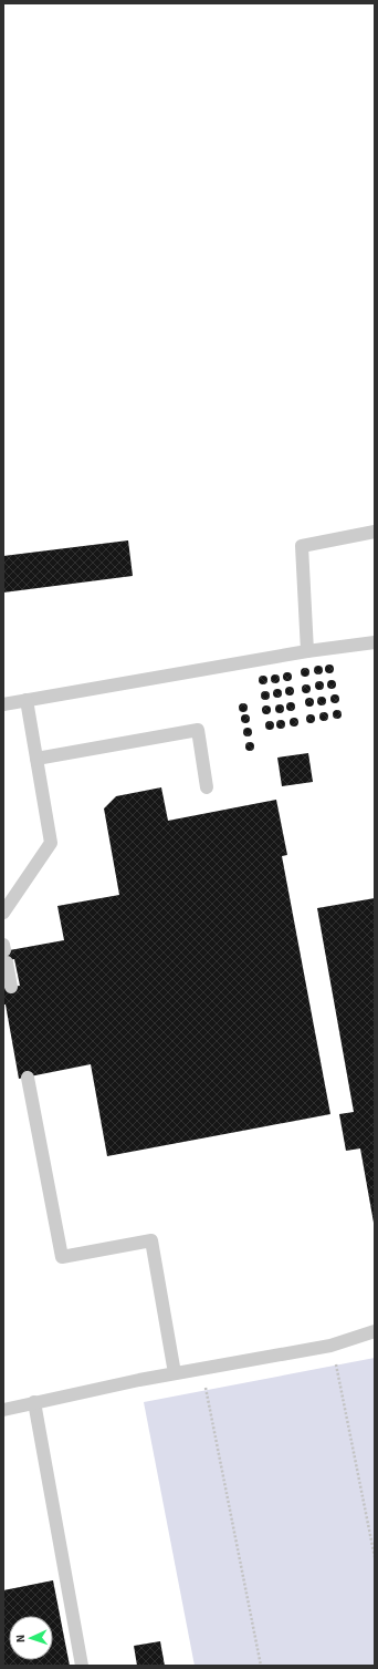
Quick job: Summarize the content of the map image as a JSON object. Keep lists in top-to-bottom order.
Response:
{
  "north": "left"
}
